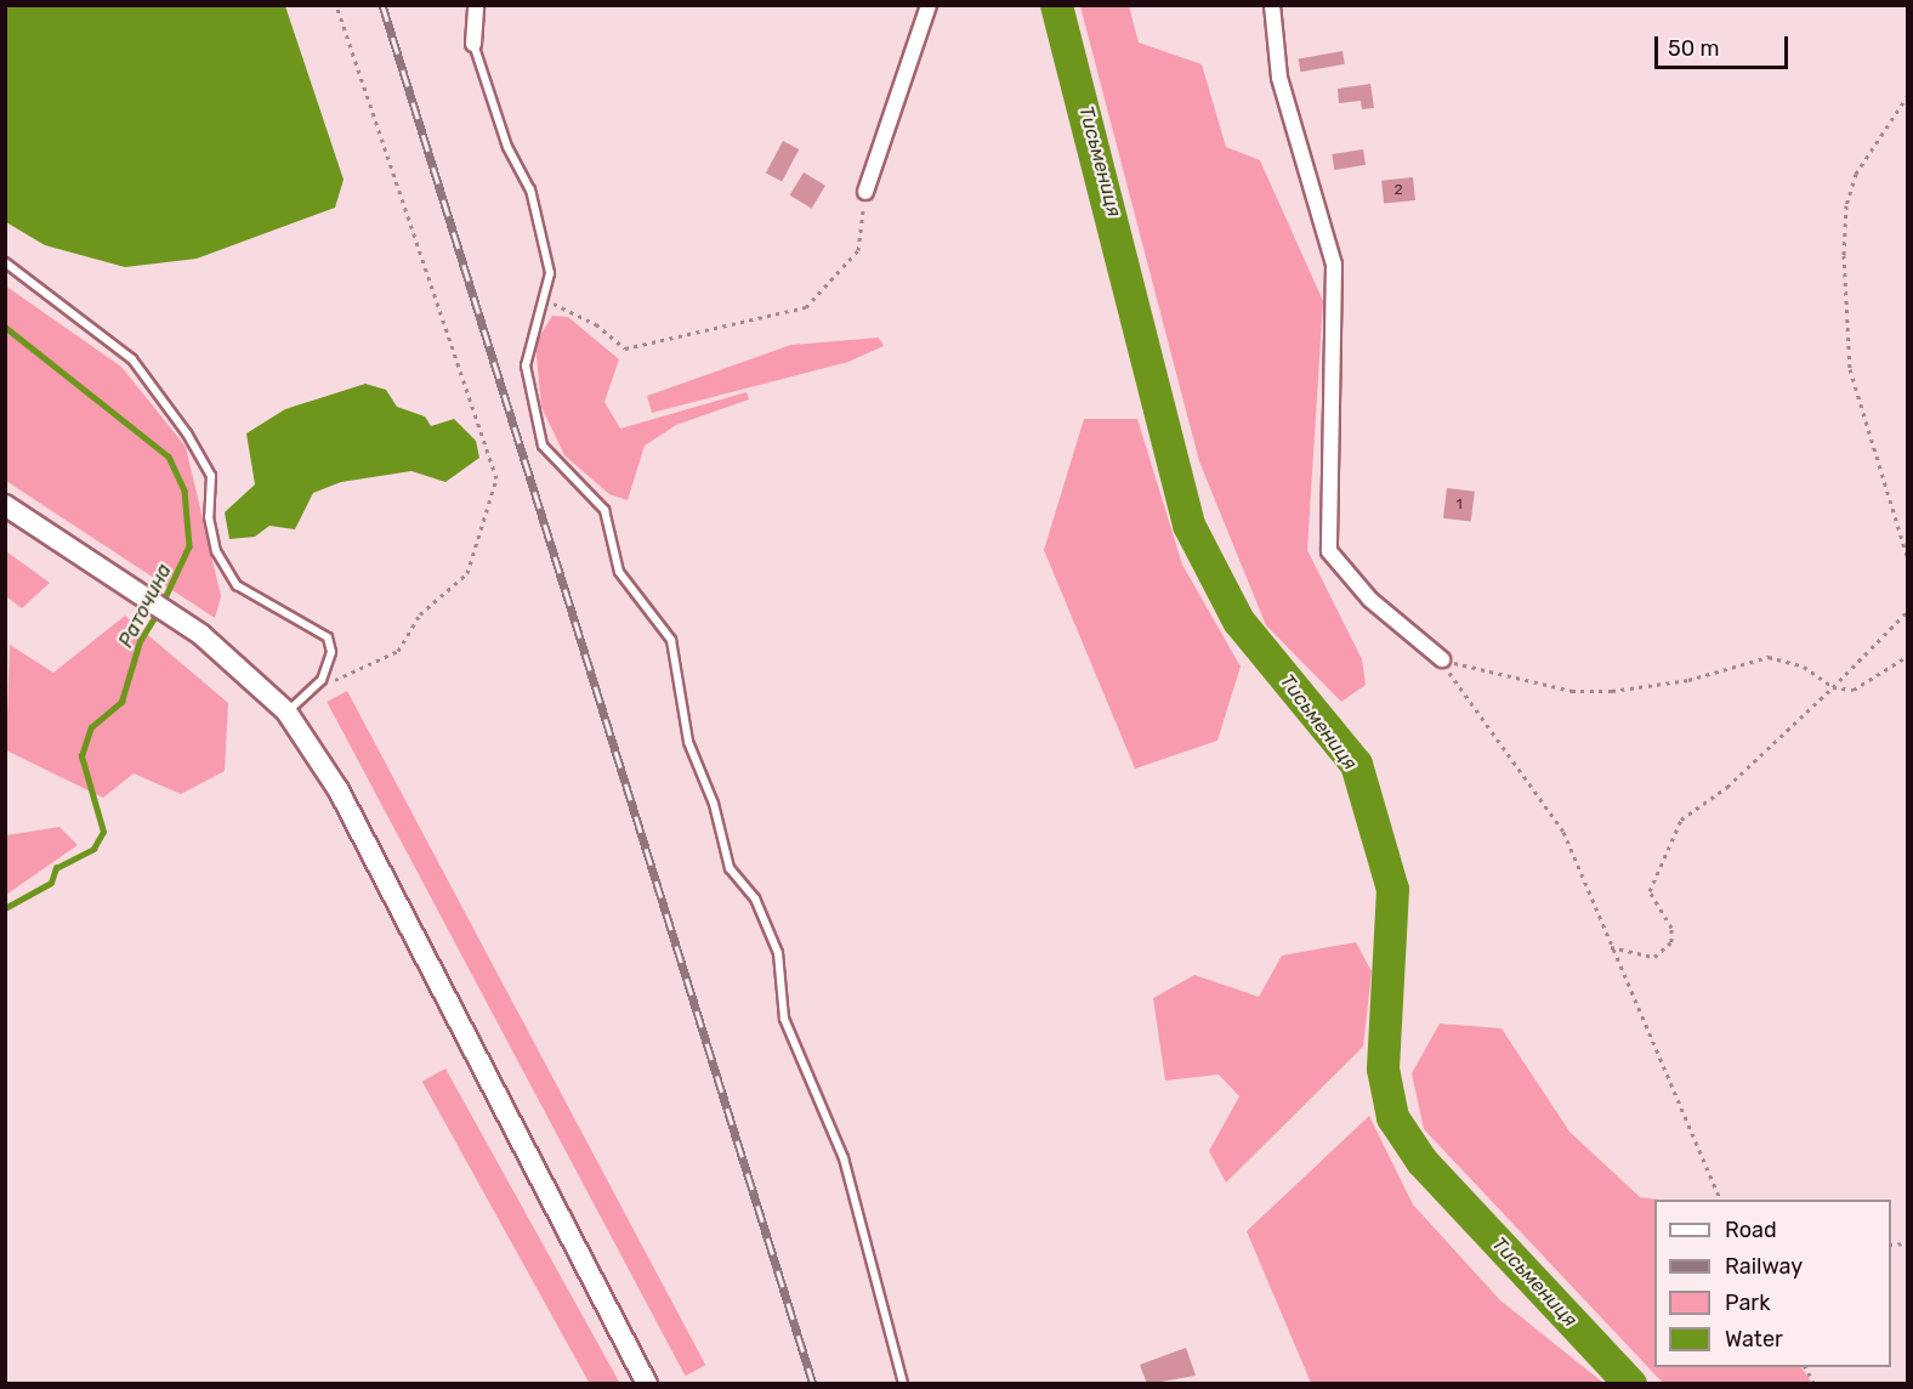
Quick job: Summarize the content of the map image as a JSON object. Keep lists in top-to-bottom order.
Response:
{
  "water": ["Тисьмениця", "Раточина"],
  "house_numbers": ["2", "1"],
  "legend": [
    "Road",
    "Railway",
    "Park",
    "Water"
  ],
  "scale_bar": "50 m"
}
